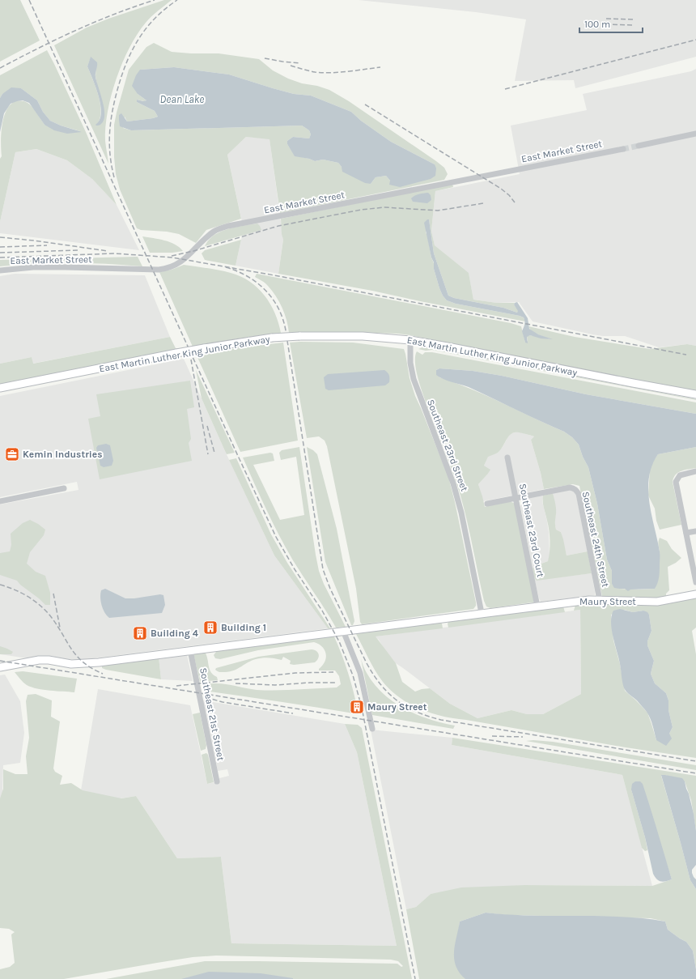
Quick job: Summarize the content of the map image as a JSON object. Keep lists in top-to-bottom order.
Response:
{
  "streets": {
    "main road": ["East Martin Luther King Junior Parkway", "Maury Street"],
    "street": [
      "East Market Street",
      "Southeast 23rd Street",
      "Southeast 23rd Court",
      "Southeast 24th Street",
      "Southeast 21st Street"
    ]
  },
  "crossings": [
    ["East Martin Luther King Junior Parkway", "Southeast 23rd Street"],
    ["Southeast 23rd Street", "Maury Street"],
    ["Southeast 23rd Court", "Southeast 24th Street"],
    ["Southeast 23rd Court", "Maury Street"],
    ["Southeast 24th Street", "Maury Street"],
    ["Maury Street", "Southeast 21st Street"]
  ],
  "water": ["Dean Lake"],
  "places": {
    "office": ["Kemin Industries"],
    "building": ["Building 1", "Building 4", "Maury Street"]
  },
  "scale_bar": "100 m"
}
